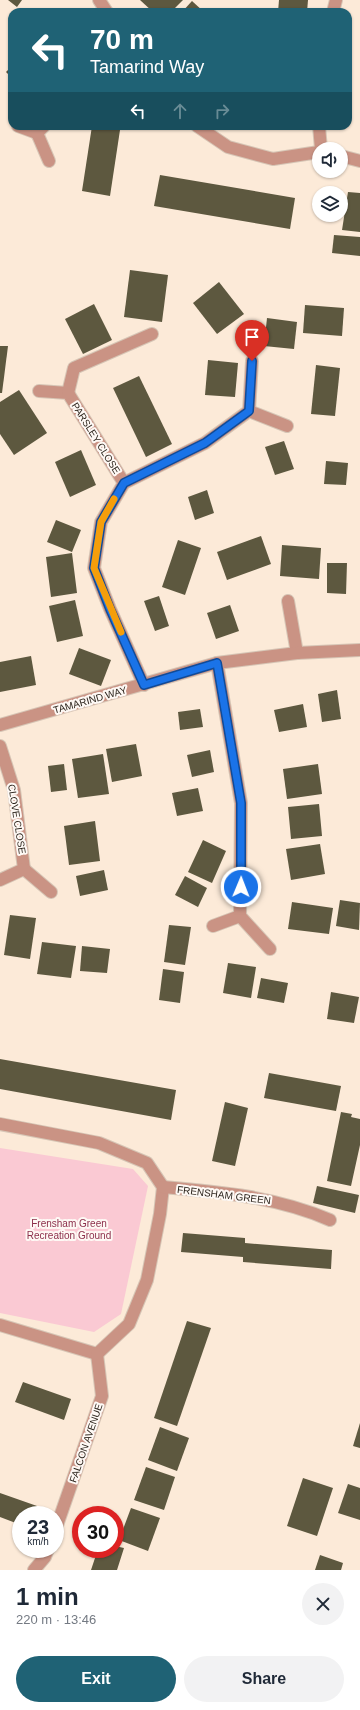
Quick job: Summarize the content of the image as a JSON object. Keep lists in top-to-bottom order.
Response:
{
  "streets": {
    "street": [
      "PARSLEY CLOSE",
      "TAMARIND WAY",
      "CLOVE CLOSE",
      "FRENSHAM GREEN",
      "FALCON AVENUE"
    ]
  },
  "crossings": [
    ["PARSLEY CLOSE", "TAMARIND WAY"],
    ["FRENSHAM GREEN", "FALCON AVENUE"]
  ],
  "parks": ["Frensham Green Recreation Ground"],
  "page": {
    "turn": ["70 m", "Tamarind Way"],
    "speed": "23 km/h",
    "limit": "30",
    "heading": ["1 min", "220 m · 13:46"],
    "buttons": ["Exit", "Share"]
  }
}
